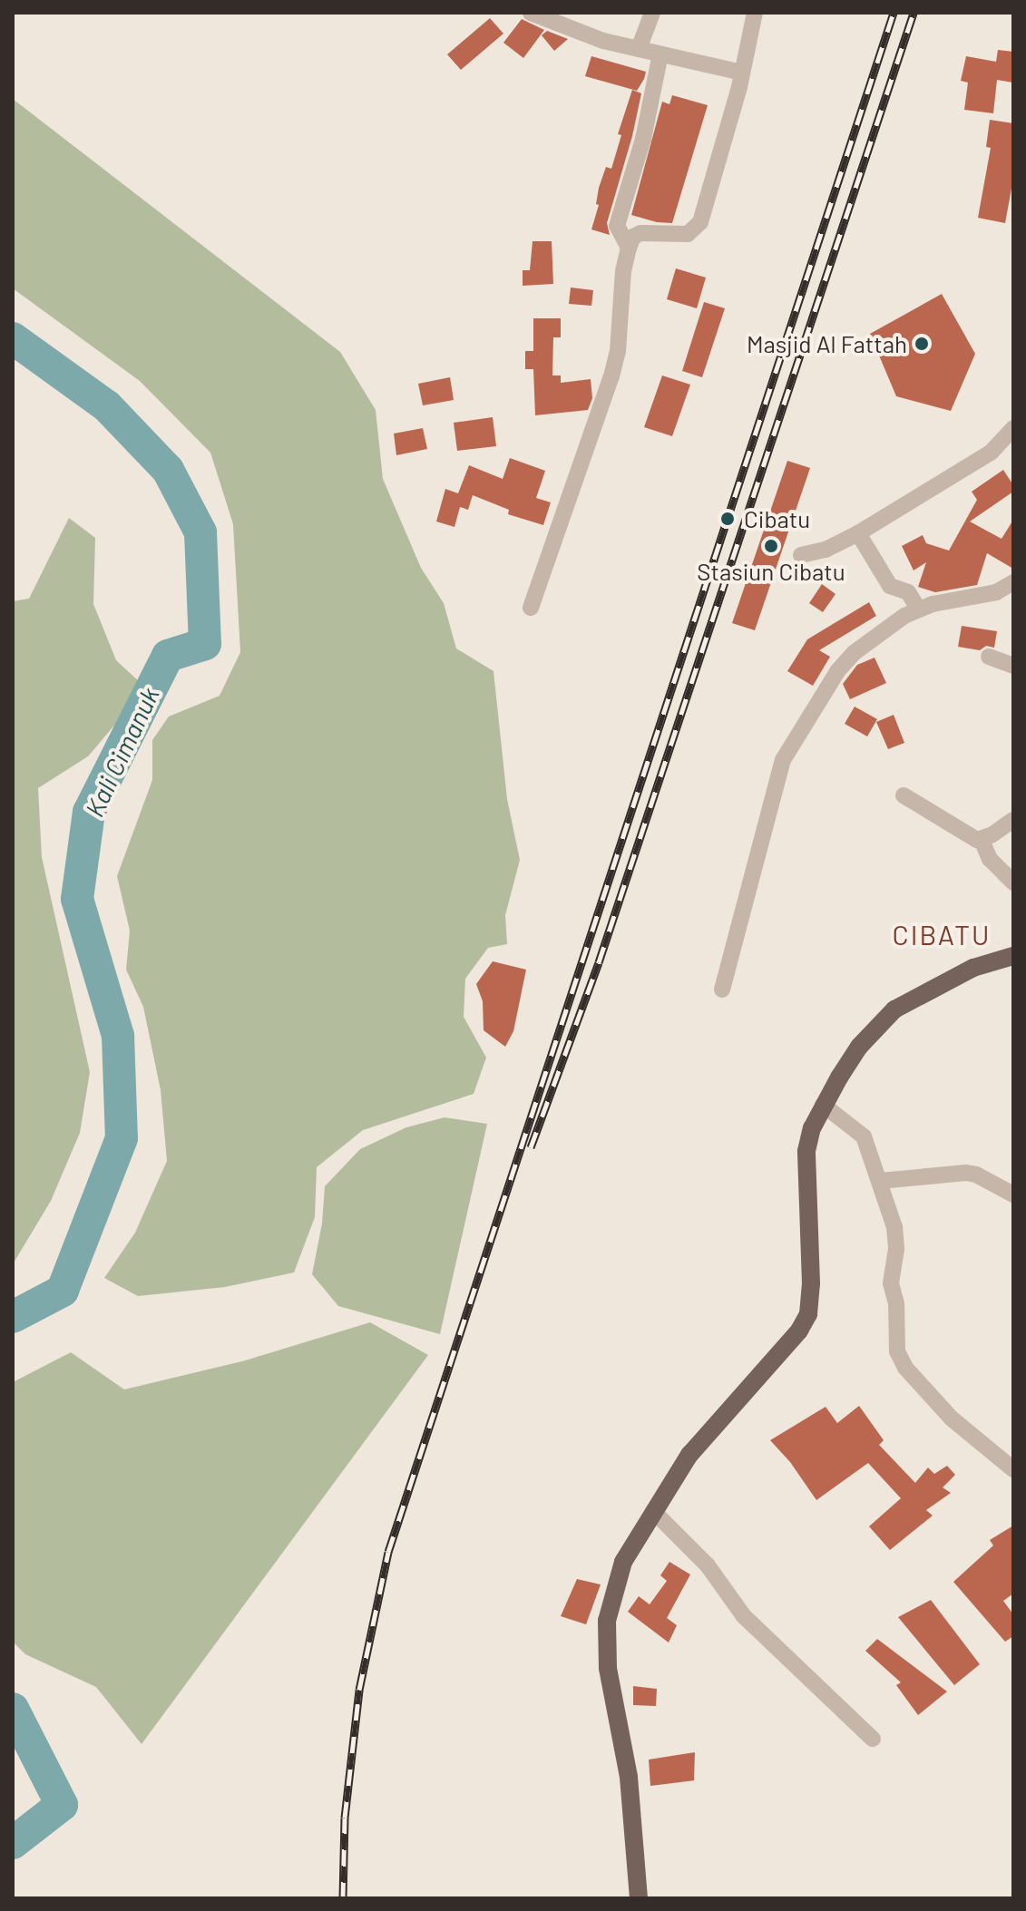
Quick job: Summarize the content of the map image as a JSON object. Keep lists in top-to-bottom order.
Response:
{
  "districts": ["CIBATU"],
  "water": ["Kali Cimanuk"],
  "places": ["Masjid Al Fattah", "Cibatu", "Stasiun Cibatu"]
}
